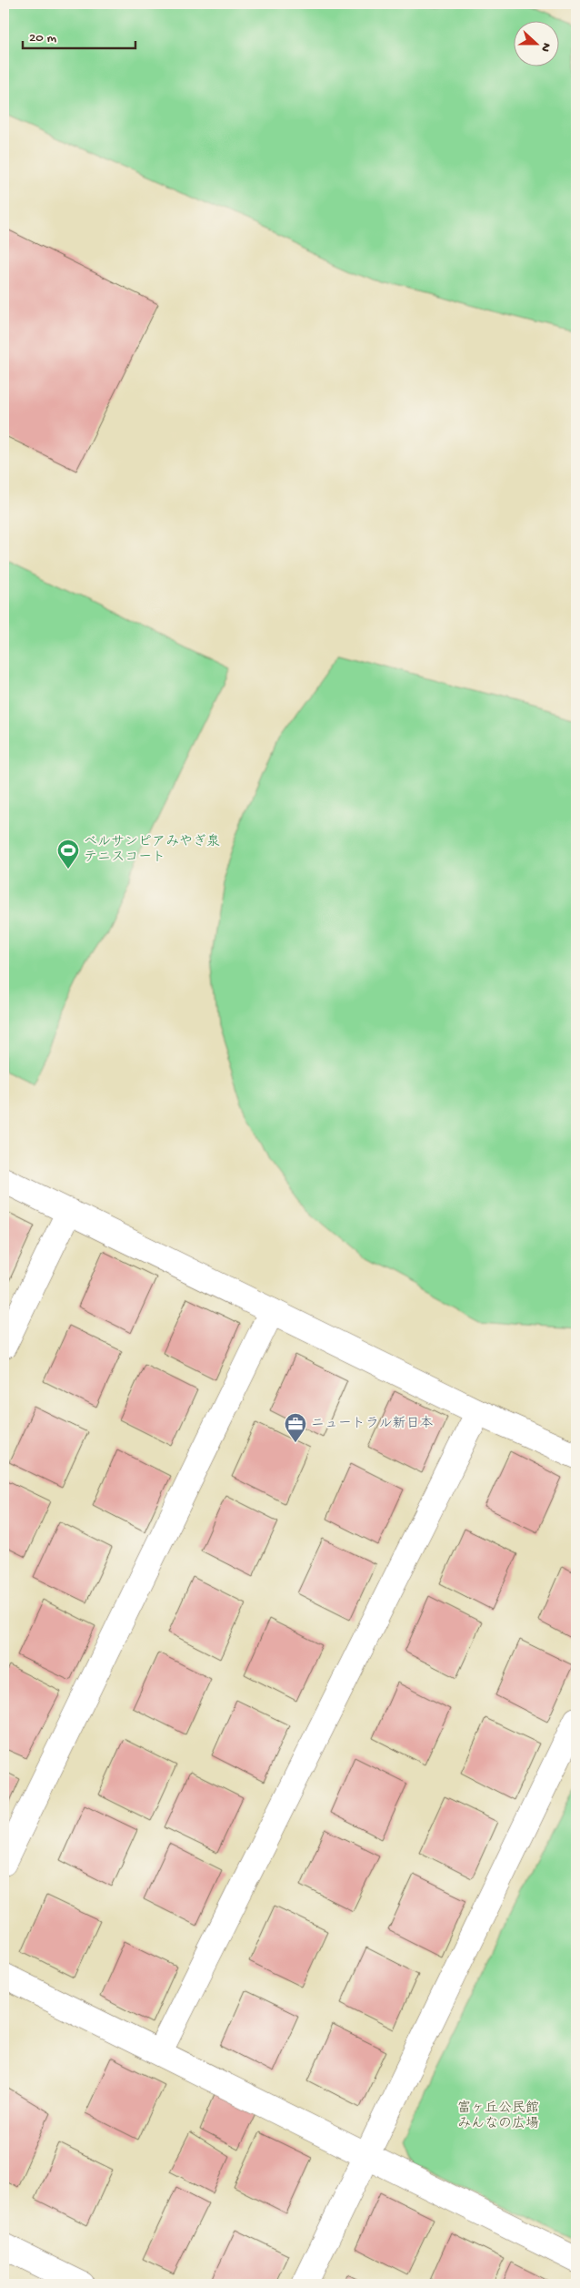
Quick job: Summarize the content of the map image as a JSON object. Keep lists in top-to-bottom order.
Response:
{
  "parks": ["富ヶ丘公民館 みんなの広場"],
  "places": {
    "sports": ["ベルサンピアみやぎ泉 テニスコート"],
    "office": ["ニュートラル新日本"]
  },
  "scale_bar": "20 m",
  "north": "right"
}
